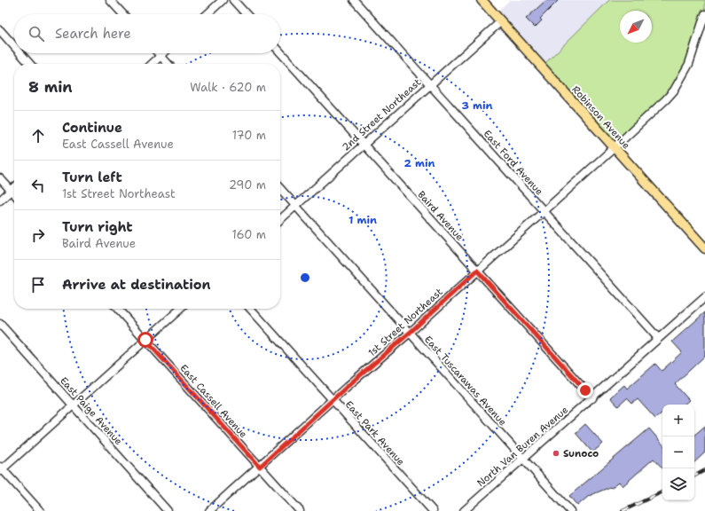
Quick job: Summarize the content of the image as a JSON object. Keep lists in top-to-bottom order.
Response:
{
  "streets": {
    "main road": ["Robinson Avenue"],
    "street": [
      "2nd Street Northeast",
      "East Ford Avenue",
      "Baird Avenue",
      "1st Street Northeast",
      "East Tuscarawas Avenue",
      "East Cassell Avenue",
      "East Paige Avenue",
      "East Park Avenue",
      "North Van Buren Avenue"
    ]
  },
  "crossings": [
    ["2nd Street Northeast", "Robinson Avenue"],
    ["2nd Street Northeast", "East Ford Avenue"],
    ["2nd Street Northeast", "Baird Avenue"],
    ["2nd Street Northeast", "East Tuscarawas Avenue"],
    ["Robinson Avenue", "1st Street Northeast"],
    ["East Ford Avenue", "1st Street Northeast"],
    ["East Ford Avenue", "North Van Buren Avenue"],
    ["Baird Avenue", "1st Street Northeast"],
    ["Baird Avenue", "North Van Buren Avenue"],
    ["1st Street Northeast", "East Tuscarawas Avenue"],
    ["1st Street Northeast", "East Cassell Avenue"],
    ["1st Street Northeast", "East Park Avenue"],
    ["East Tuscarawas Avenue", "North Van Buren Avenue"]
  ],
  "places": ["Sunoco"],
  "north": "bottom left",
  "page": {
    "search": "Search here",
    "heading": ["8 min", "Walk · 620 m"],
    "list": [
      ["Continue", "East Cassell Avenue", "170 m"],
      ["Turn left", "1st Street Northeast", "290 m"],
      ["Turn right", "Baird Avenue", "160 m"],
      "Arrive at destination"
    ],
    "map_buttons": ["+", "−"]
  },
  "rings": ["3 min", "2 min", "1 min"]
}
